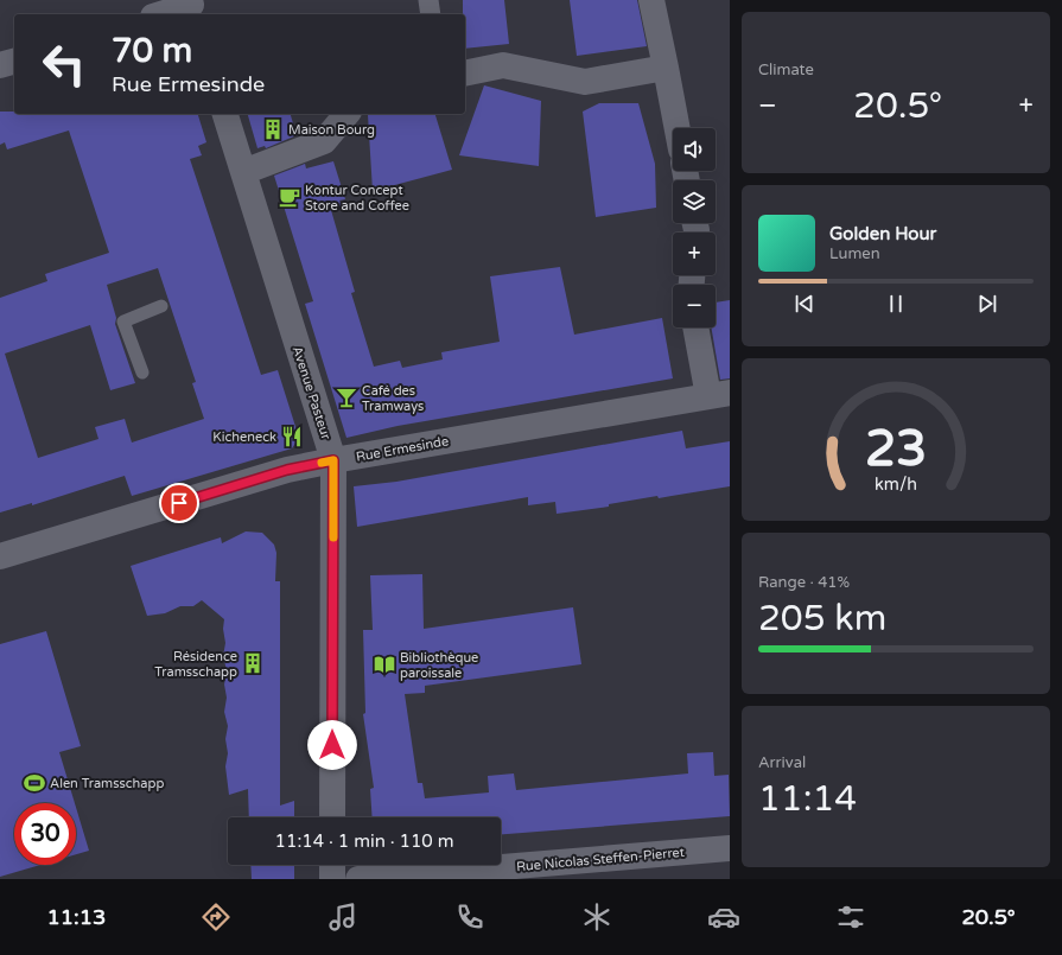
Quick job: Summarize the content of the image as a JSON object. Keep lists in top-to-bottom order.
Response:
{
  "streets": {
    "street": ["Avenue Pasteur", "Rue Ermesinde", "Rue Nicolas Steffen-Pierret"]
  },
  "crossings": [
    ["Avenue Pasteur", "Rue Ermesinde"]
  ],
  "places": {
    "building": ["Maison Bourg", "Résidence Tramsschapp"],
    "cafe": ["Kontur Concept Store and Coffee"],
    "bar": ["Café des Tramways"],
    "restaurant": ["Kicheneck"],
    "library": ["Bibliothèque paroissale"],
    "sports": ["Alen Tramsschapp"]
  },
  "page": {
    "tile": [
      "Climate",
      ["Range · 41%", "205 km"],
      ["Arrival", "11:14"]
    ],
    "turn": ["70 m", "Rue Ermesinde"],
    "heat": ["−", "20.5°", "+"],
    "map_buttons": ["+", "−"],
    "song": ["Golden Hour", "Lumen"],
    "limit": "30",
    "trip": "11:14 · 1 min · 110 m",
    "tabs": ["11:13", "20.5°"],
    "gauge": ["23", "km/h"]
  }
}
